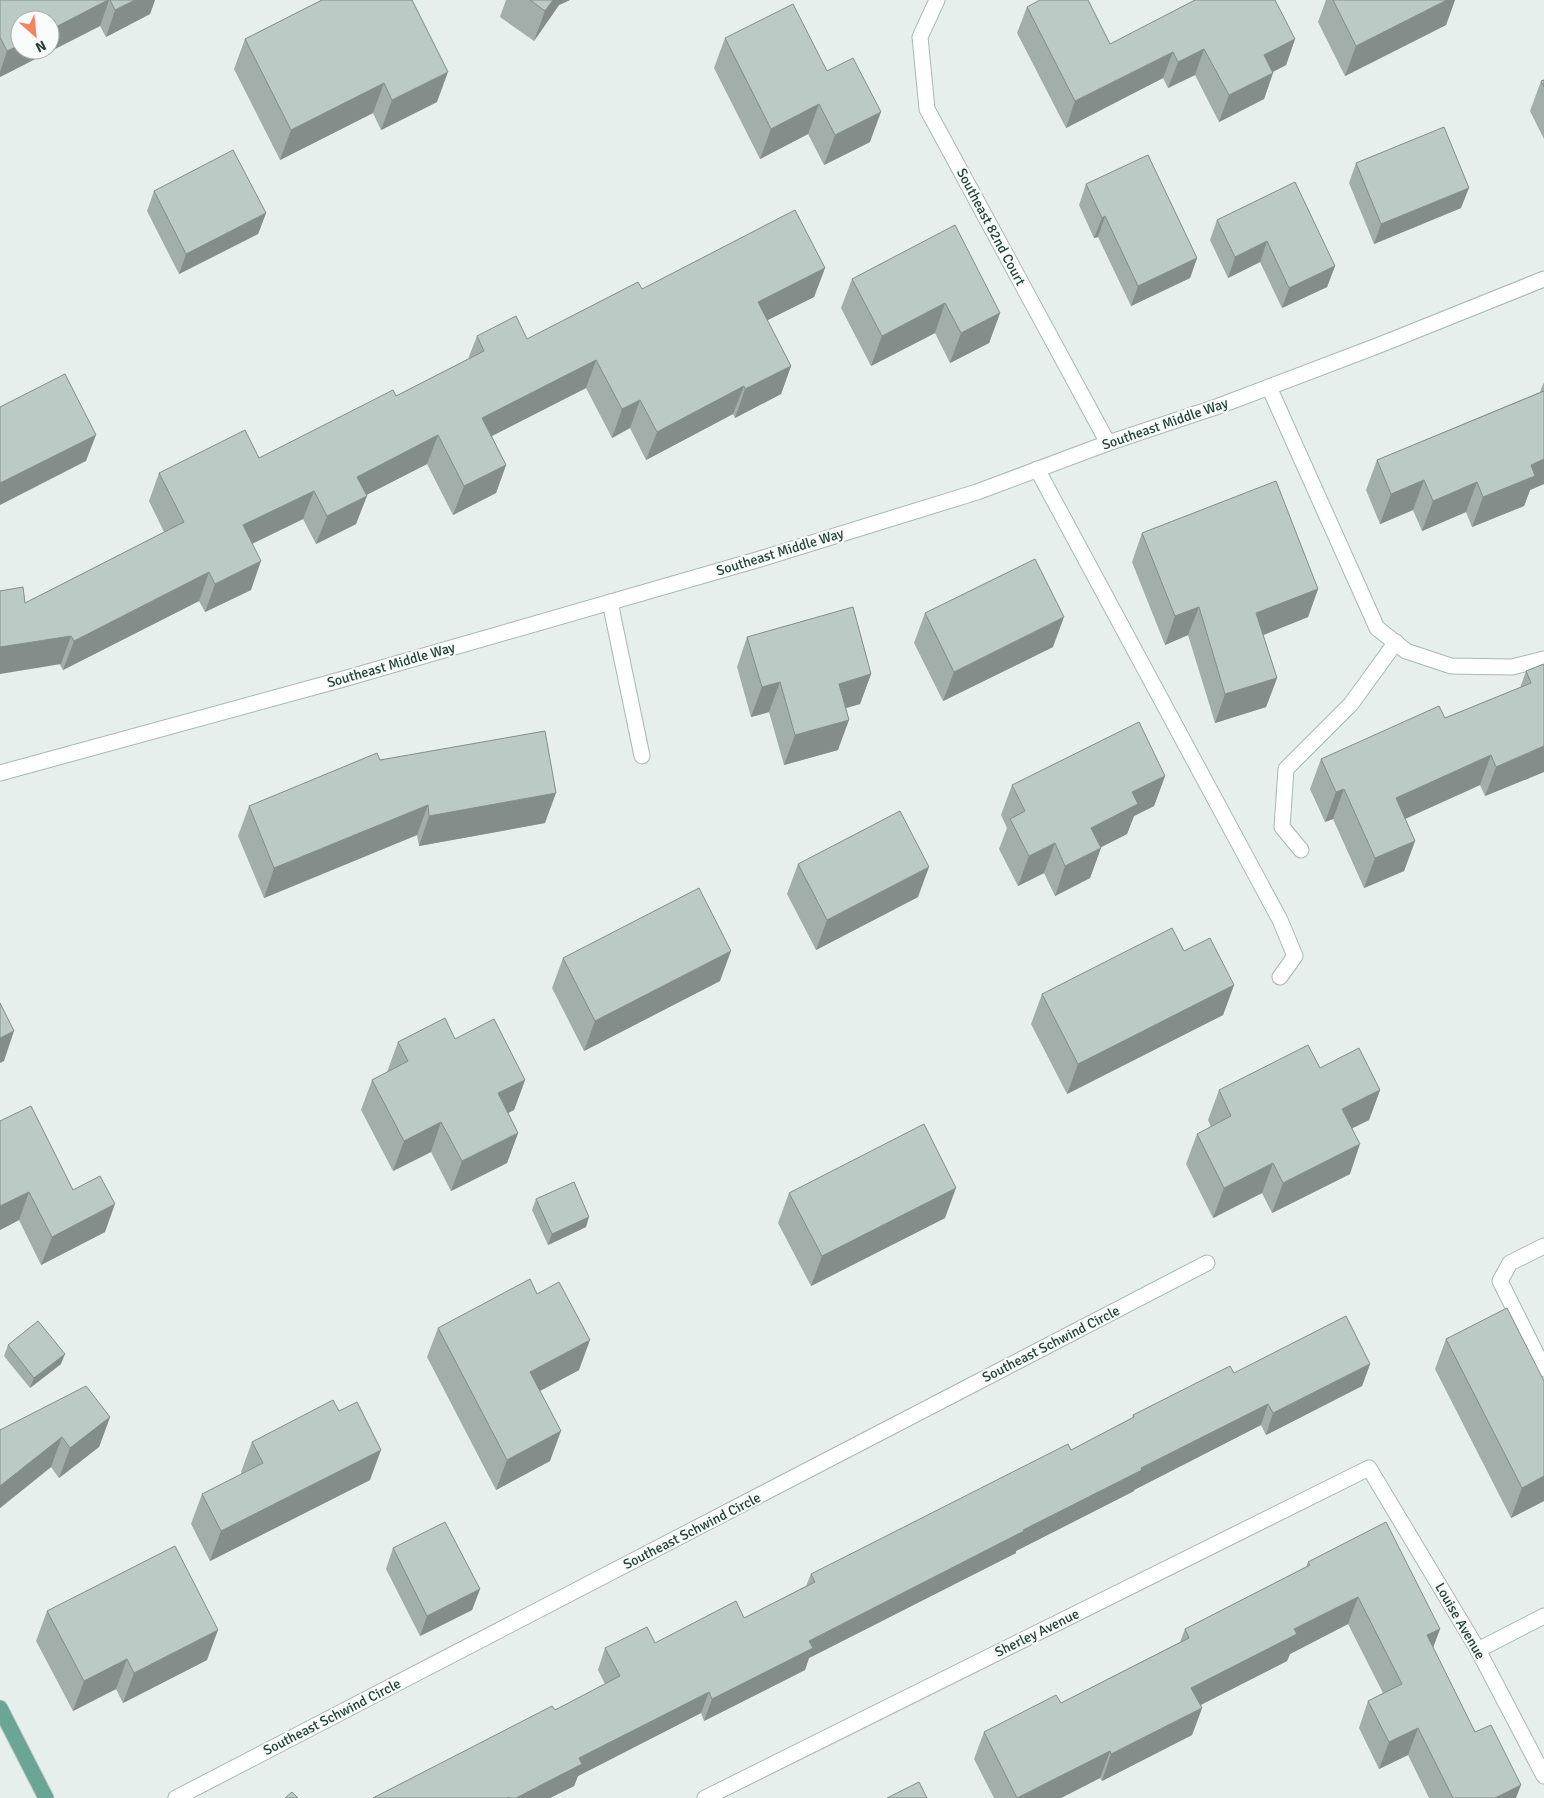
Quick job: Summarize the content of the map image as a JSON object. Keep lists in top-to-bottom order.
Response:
{
  "streets": {
    "street": [
      "Southeast 82nd Court",
      "Southeast Middle Way",
      "Southeast Schwind Circle",
      "Louise Avenue",
      "Sherley Avenue"
    ]
  },
  "crossings": [
    ["Southeast 82nd Court", "Southeast Middle Way"],
    ["Louise Avenue", "Sherley Avenue"]
  ],
  "north": "bottom right"
}
